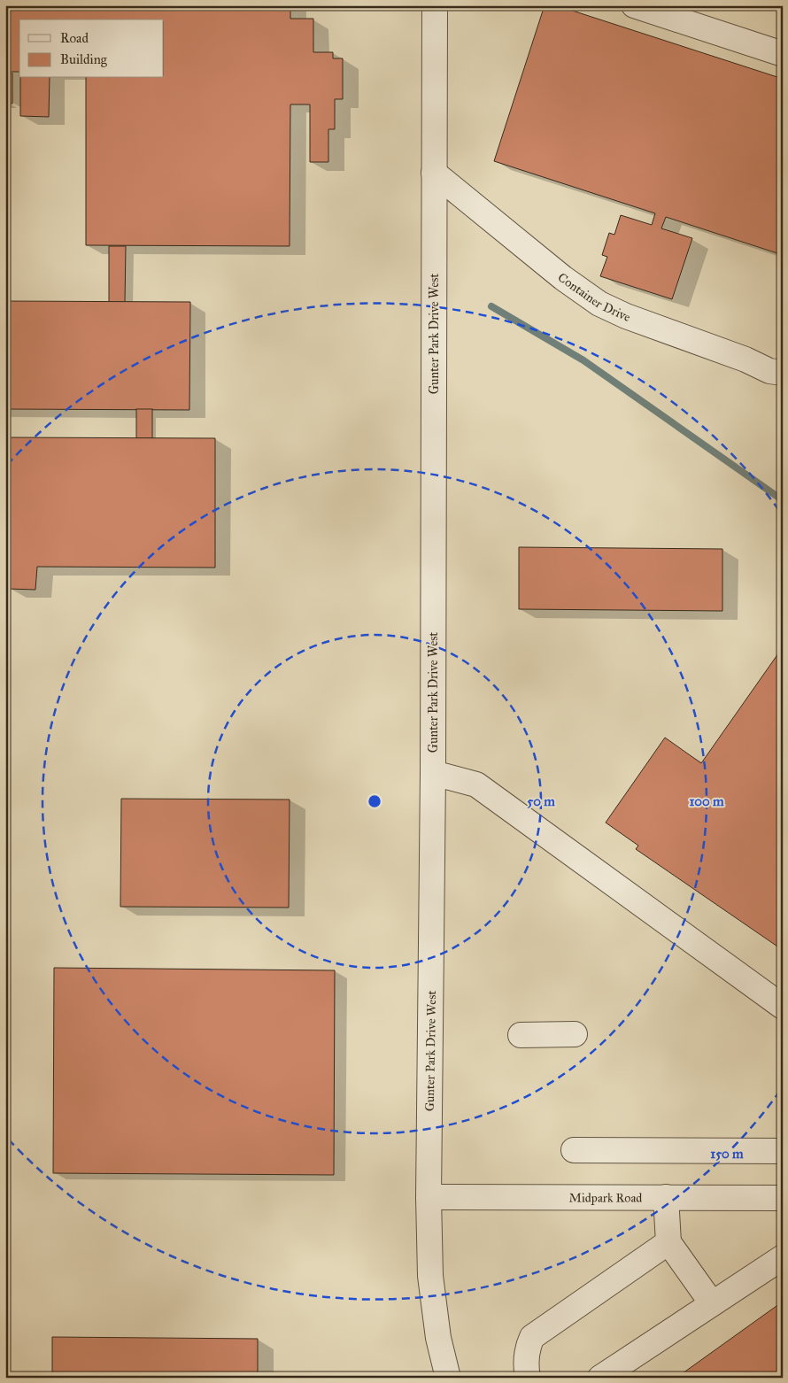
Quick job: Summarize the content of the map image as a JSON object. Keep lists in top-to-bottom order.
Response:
{
  "streets": {
    "street": ["Container Drive", "Gunter Park Drive West", "Midpark Road"]
  },
  "crossings": [
    ["Container Drive", "Gunter Park Drive West"],
    ["Gunter Park Drive West", "Midpark Road"]
  ],
  "legend": ["Road", "Building"],
  "rings": ["50 m", "100 m", "150 m"]
}
